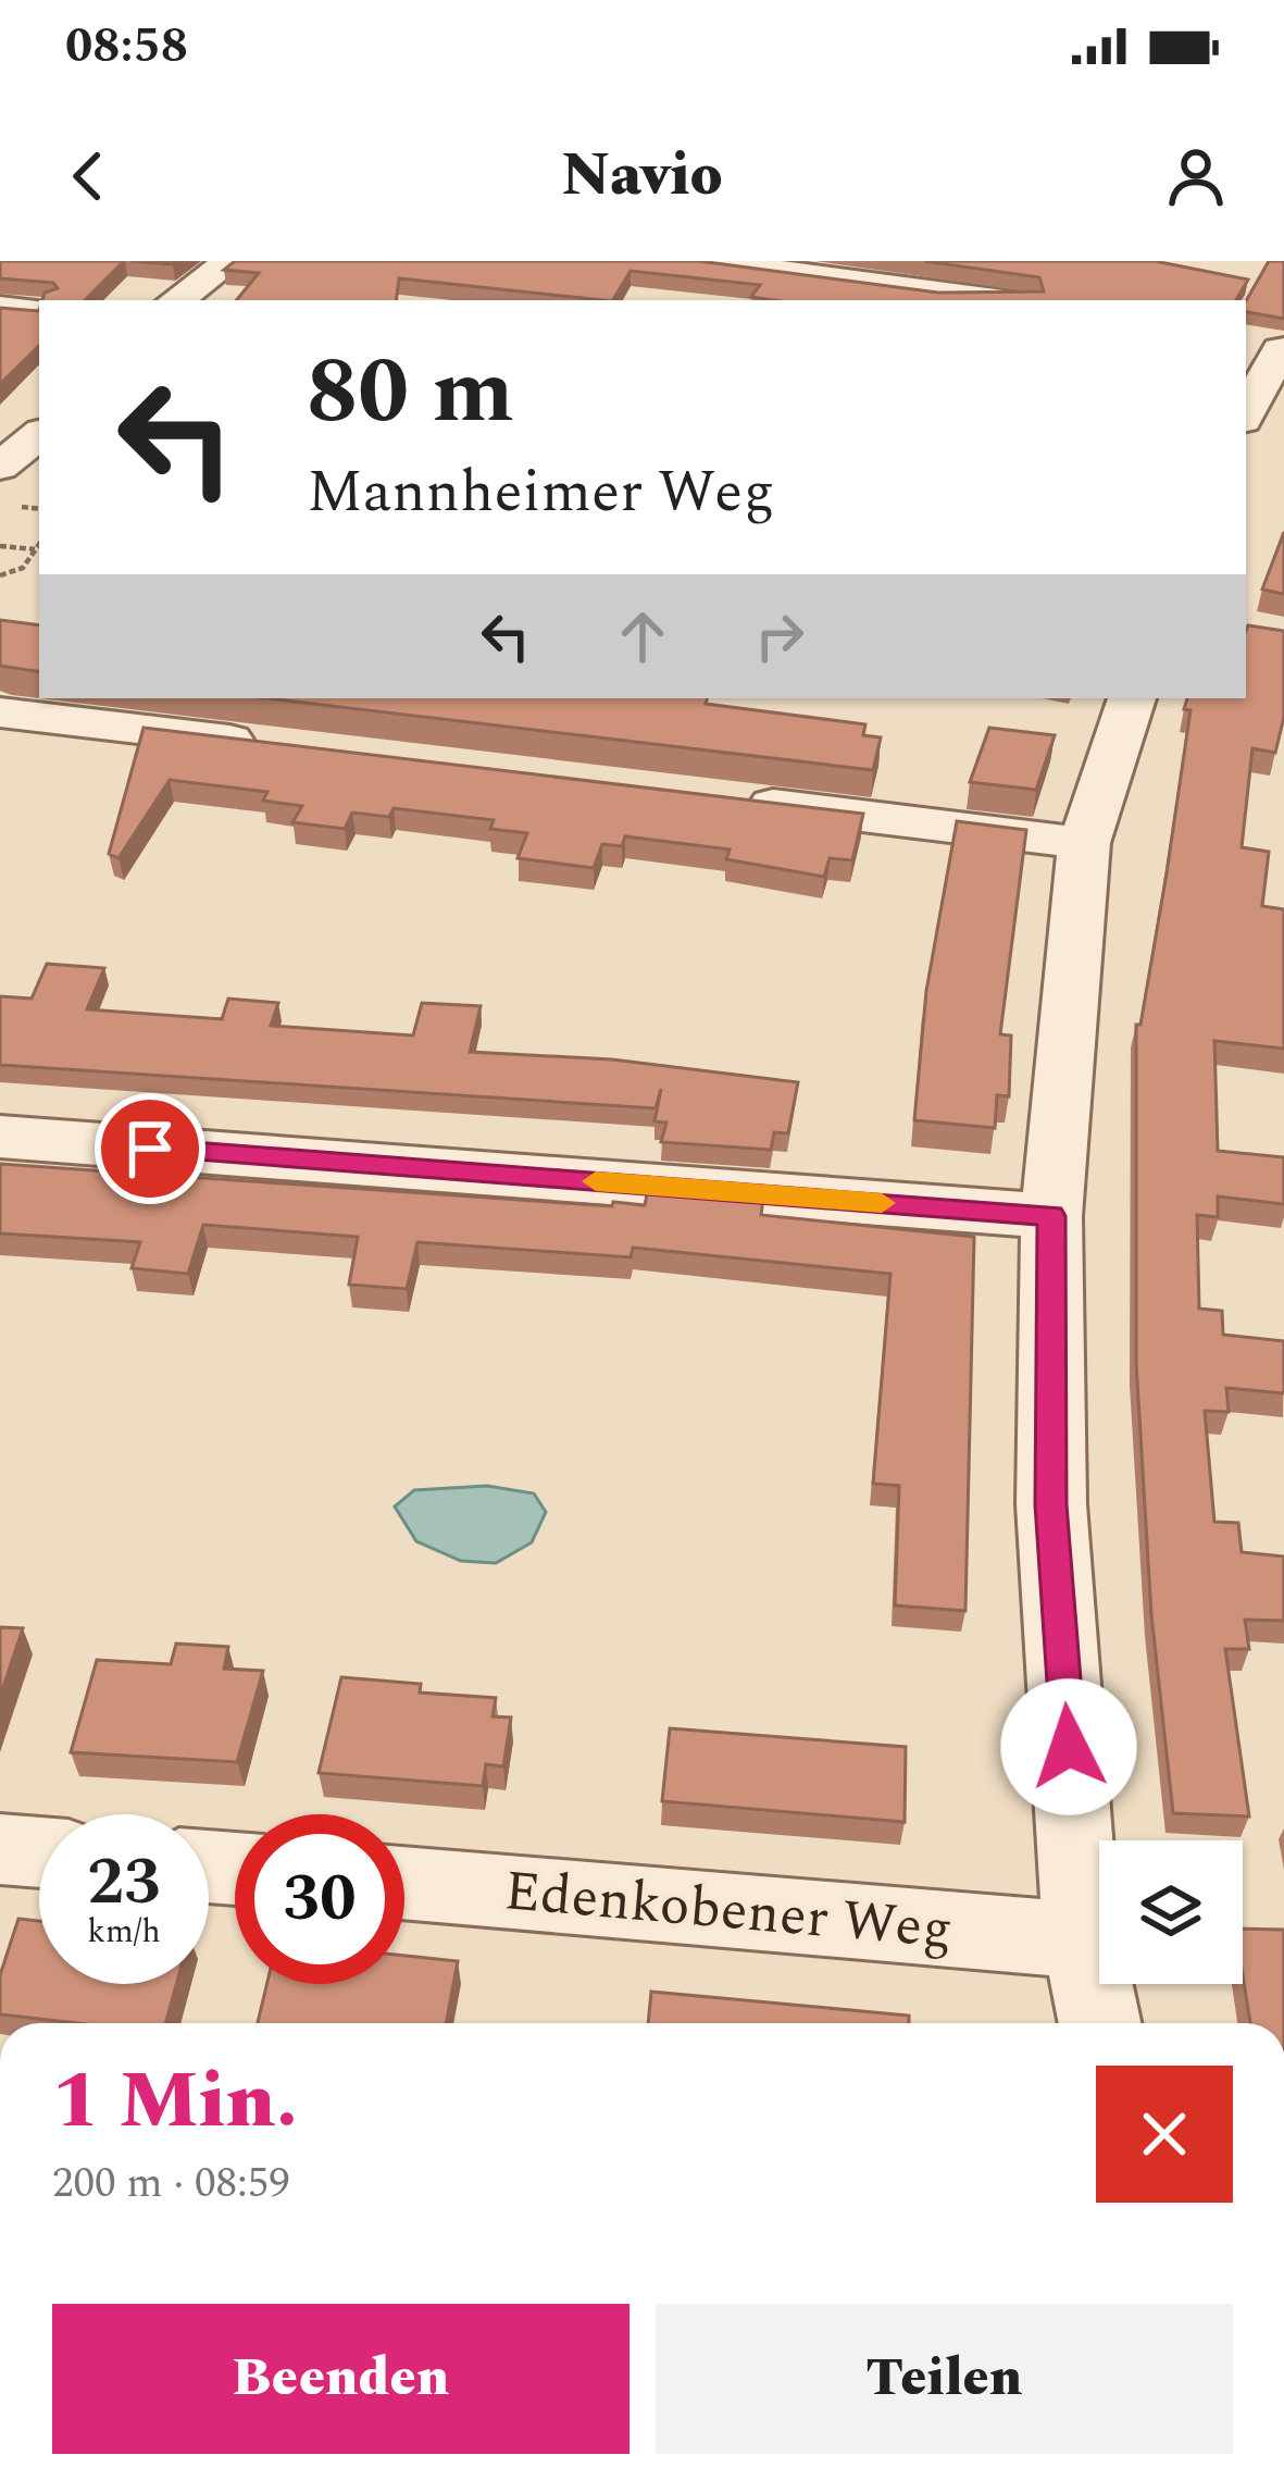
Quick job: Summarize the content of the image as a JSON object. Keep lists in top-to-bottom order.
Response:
{
  "streets": {
    "street": ["Edenkobener Weg"]
  },
  "page": {
    "status": "08:58",
    "header": "Navio",
    "turn": ["80 m", "Mannheimer Weg"],
    "speed": "23 km/h",
    "limit": "30",
    "heading": ["1 Min.", "200 m · 08:59"],
    "buttons": ["Beenden", "Teilen"]
  }
}
